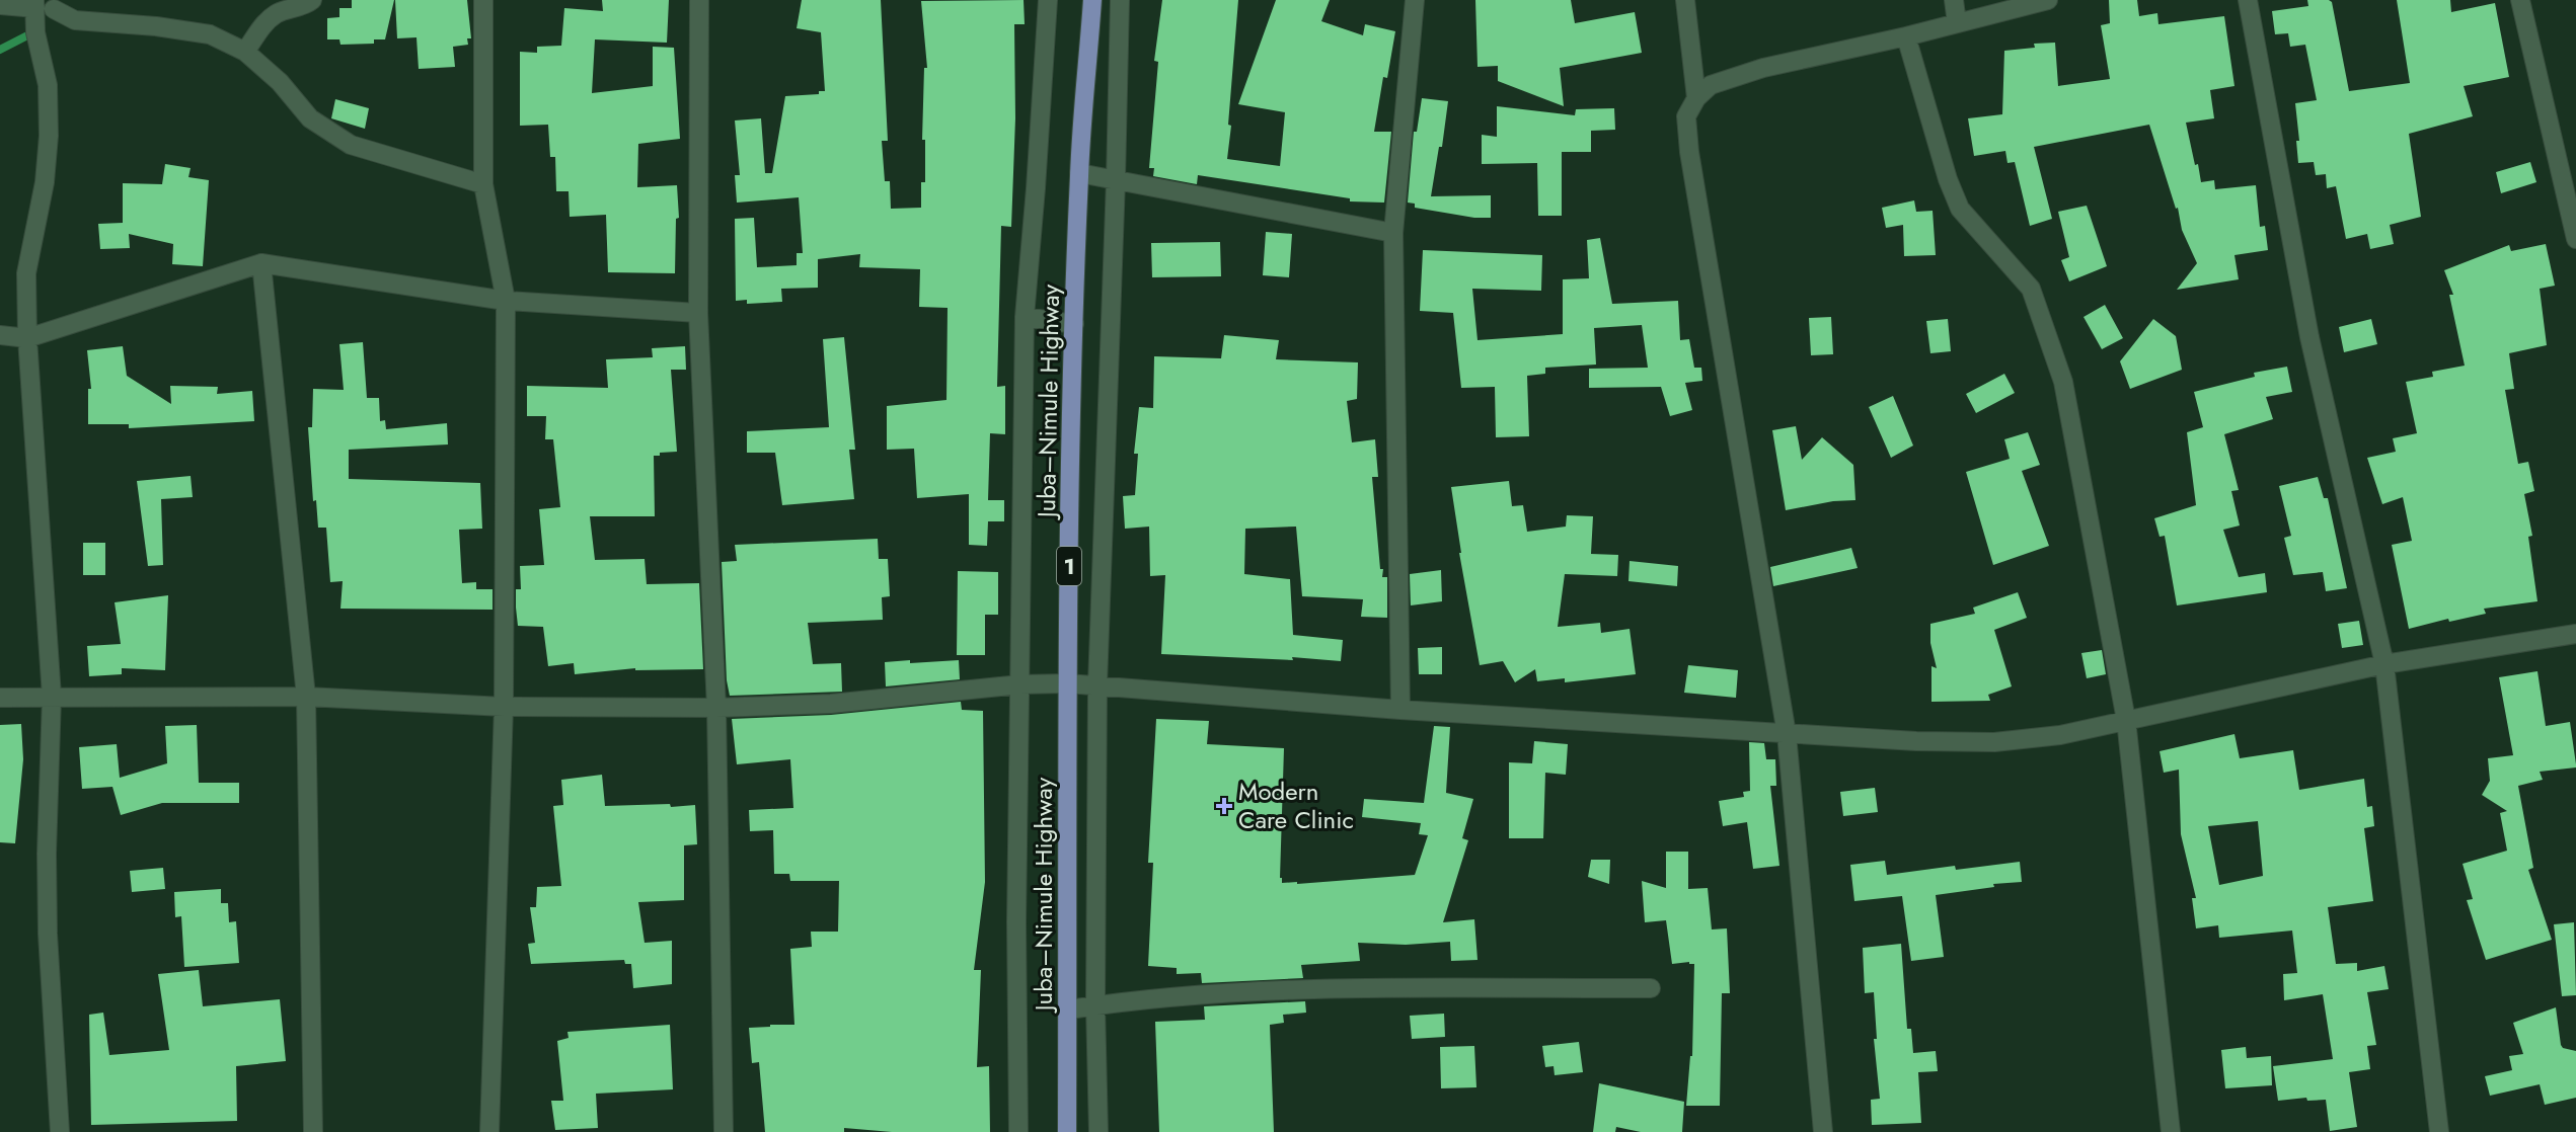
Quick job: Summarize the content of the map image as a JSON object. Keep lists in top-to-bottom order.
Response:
{
  "streets": {
    "main road": ["Juba–Nimule Highway", "1"]
  },
  "places": {
    "health": ["Modern Care Clinic"]
  }
}
